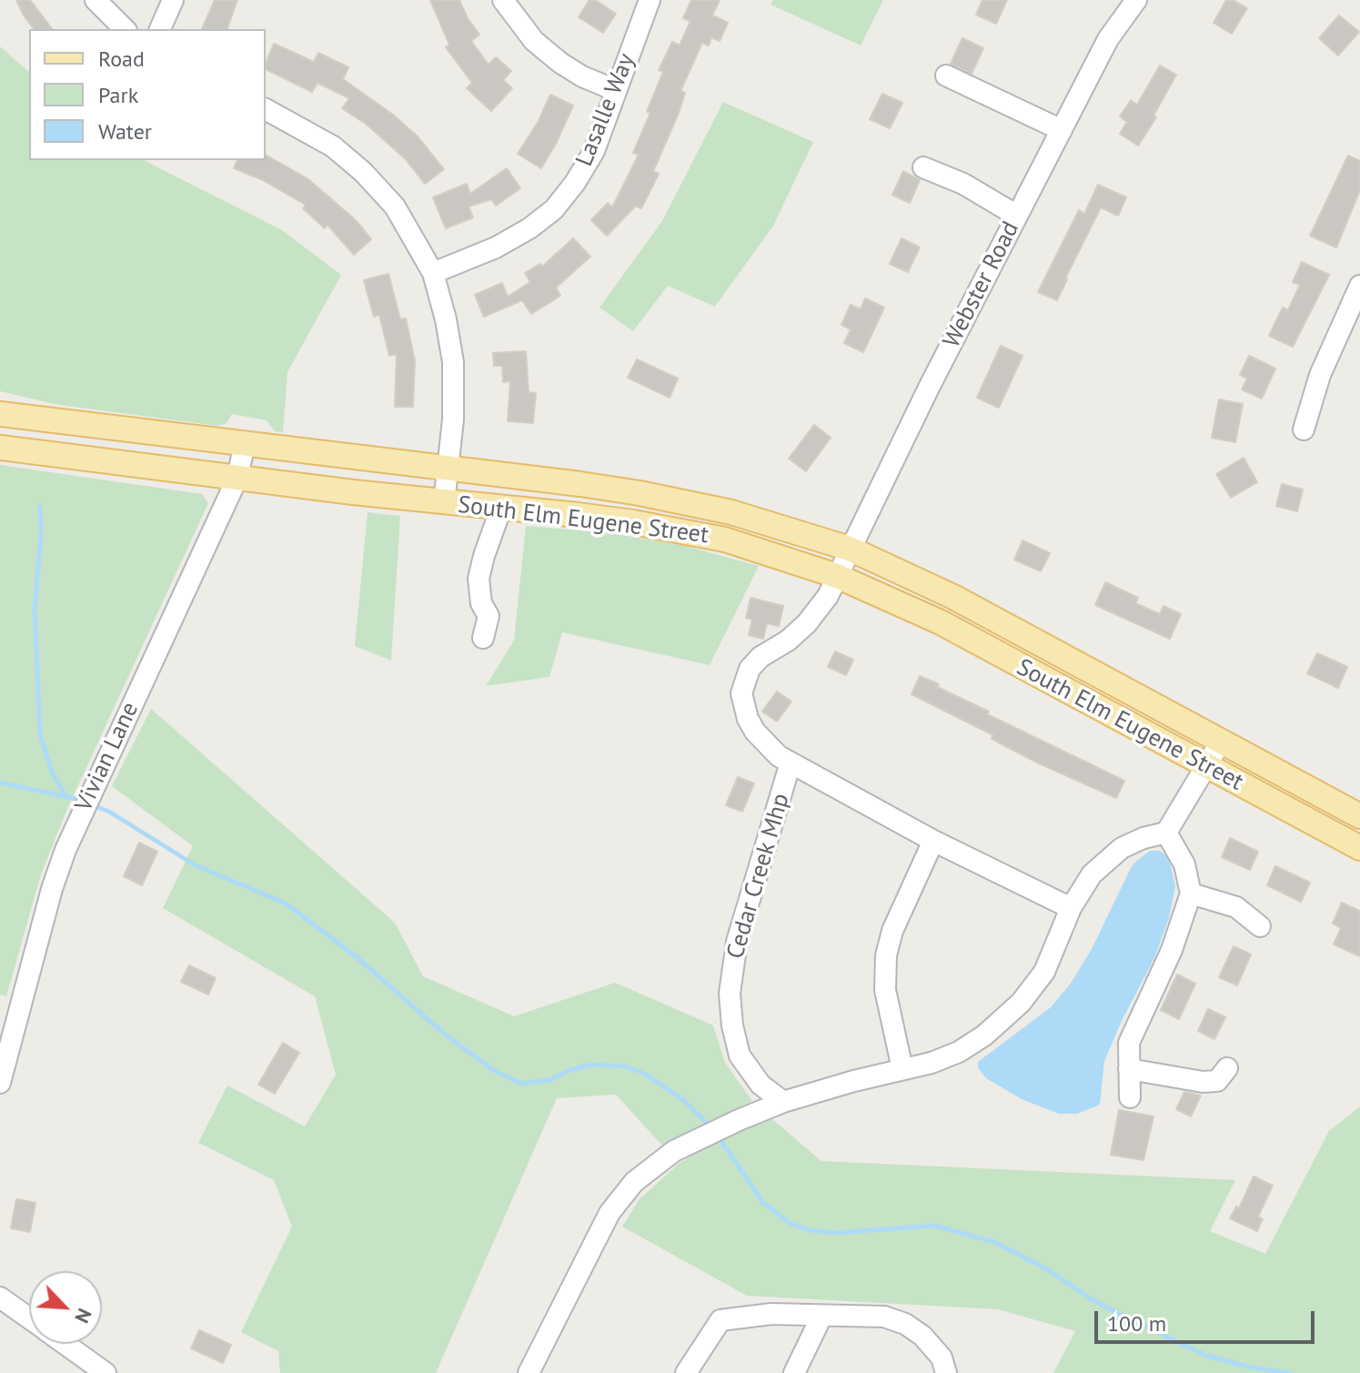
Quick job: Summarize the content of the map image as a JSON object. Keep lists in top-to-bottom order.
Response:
{
  "streets": {
    "main road": ["South Elm Eugene Street"],
    "street": [
      "Lasalle Way",
      "Webster Road",
      "Vivian Lane",
      "Cedar Creek Mhp"
    ]
  },
  "crossings": [
    ["Webster Road", "South Elm Eugene Street"],
    ["Webster Road", "Cedar Creek Mhp"],
    ["South Elm Eugene Street", "Vivian Lane"],
    ["South Elm Eugene Street", "Cedar Creek Mhp"]
  ],
  "legend": ["Road", "Park", "Water"],
  "scale_bar": "100 m",
  "north": "bottom right"
}
